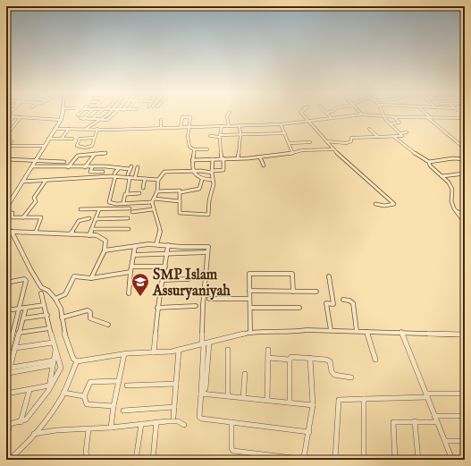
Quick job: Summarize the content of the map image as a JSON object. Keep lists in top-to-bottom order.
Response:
{
  "places": {
    "school or university": ["SMP Islam Assuryaniyah"]
  }
}
